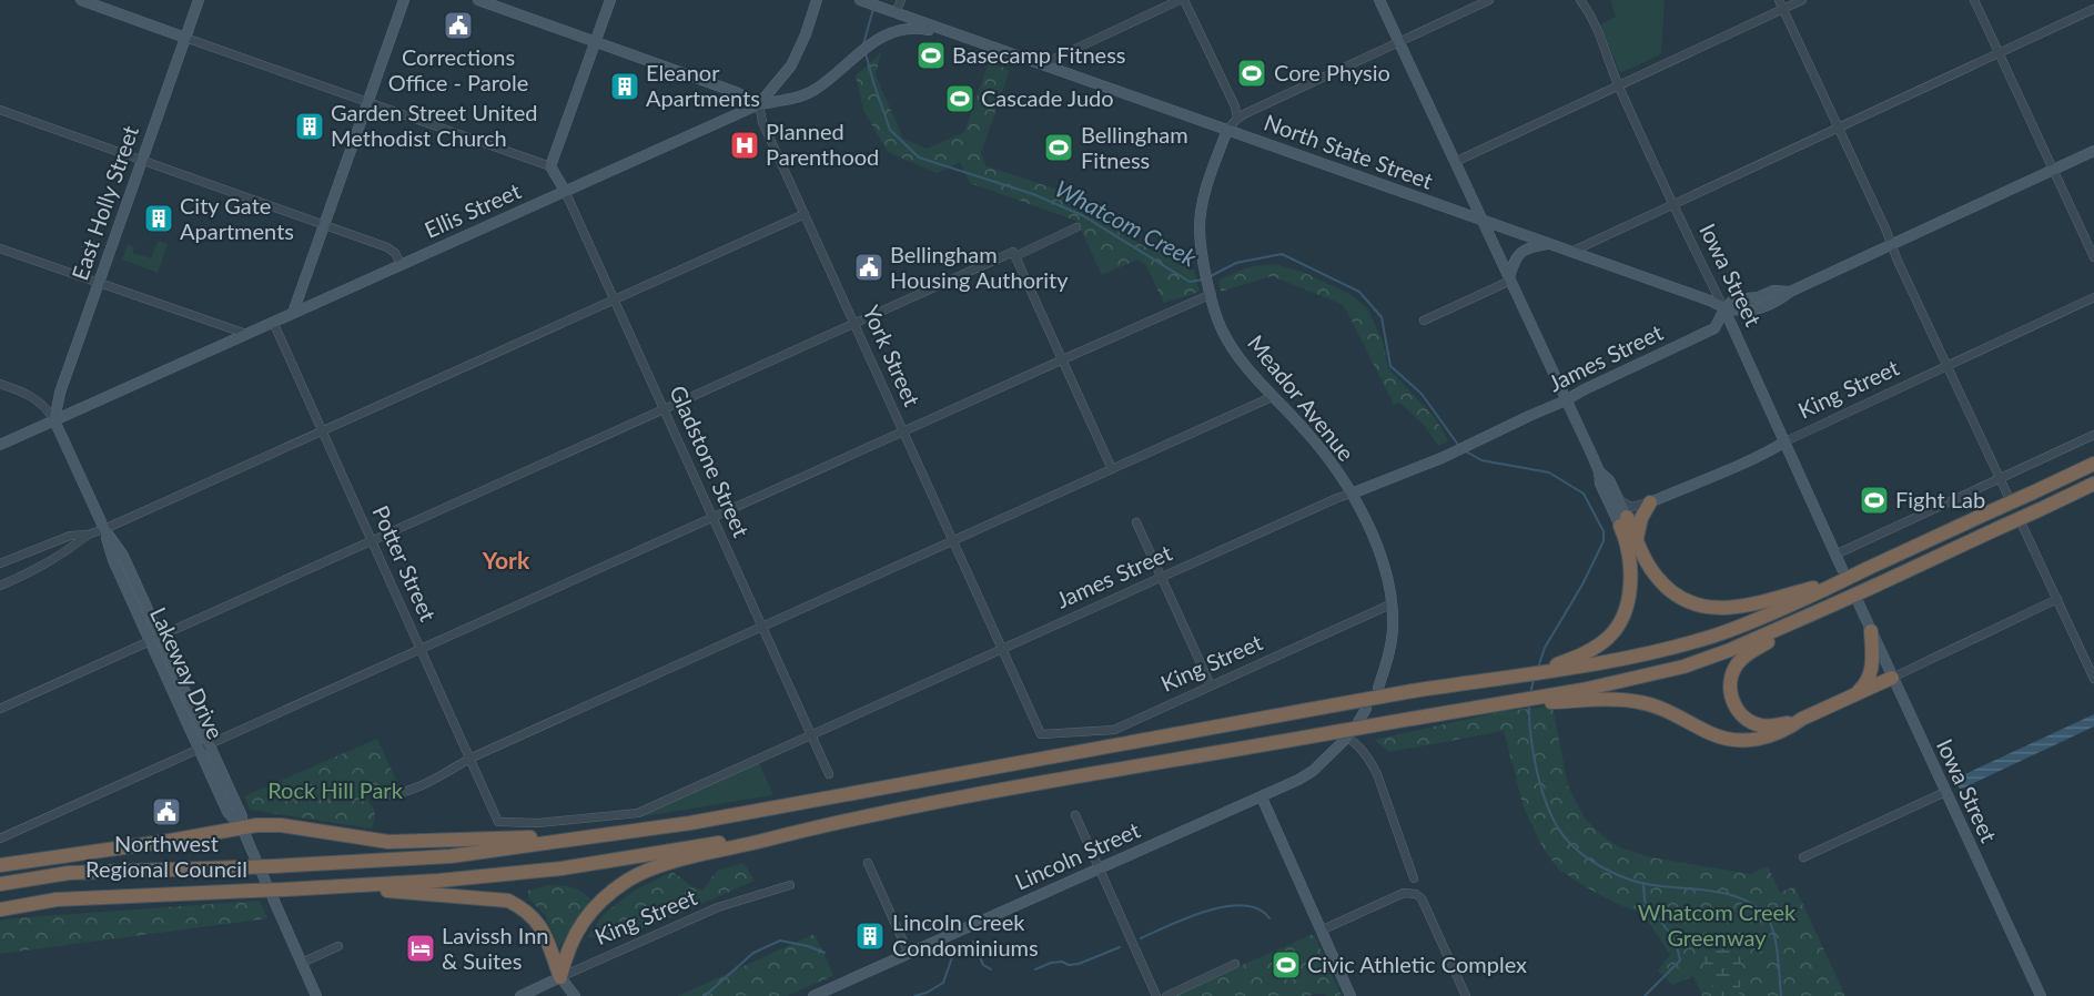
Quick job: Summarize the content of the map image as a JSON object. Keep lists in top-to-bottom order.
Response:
{
  "streets": {
    "main road": [
      "North State Street",
      "East Holly Street",
      "Ellis Street",
      "Iowa Street",
      "James Street",
      "King Street",
      "Meador Avenue",
      "Gladstone Street",
      "Lakeway Drive",
      "Lincoln Street"
    ],
    "street": ["York Street", "Potter Street"]
  },
  "crossings": [
    ["North State Street", "Ellis Street"],
    ["North State Street", "Iowa Street"],
    ["North State Street", "James Street"],
    ["North State Street", "Meador Avenue"],
    ["East Holly Street", "Ellis Street"],
    ["East Holly Street", "Lakeway Drive"],
    ["Ellis Street", "York Street"],
    ["Ellis Street", "Gladstone Street"],
    ["Ellis Street", "Potter Street"],
    ["Ellis Street", "Lakeway Drive"],
    ["Iowa Street", "James Street"],
    ["Iowa Street", "King Street"],
    ["York Street", "James Street"],
    ["York Street", "King Street"],
    ["James Street", "Meador Avenue"],
    ["James Street", "Gladstone Street"],
    ["James Street", "Potter Street"],
    ["King Street", "Meador Avenue"]
  ],
  "districts": ["York"],
  "water": ["Whatcom Creek"],
  "parks": ["Rock Hill Park", "Whatcom Creek Greenway"],
  "places": {
    "public building": ["Corrections Office - Parole", "Bellingham Housing Authority", "Northwest Regional Council"],
    "sports": [
      "Basecamp Fitness",
      "Core Physio",
      "Cascade Judo",
      "Bellingham Fitness",
      "Fight Lab",
      "Civic Athletic Complex"
    ],
    "building": [
      "Eleanor Apartments",
      "Garden Street United Methodist Church",
      "City Gate Apartments",
      "Lincoln Creek Condominiums"
    ],
    "hospital": ["Planned Parenthood"],
    "hotel": ["Lavissh Inn & Suites"]
  }
}
